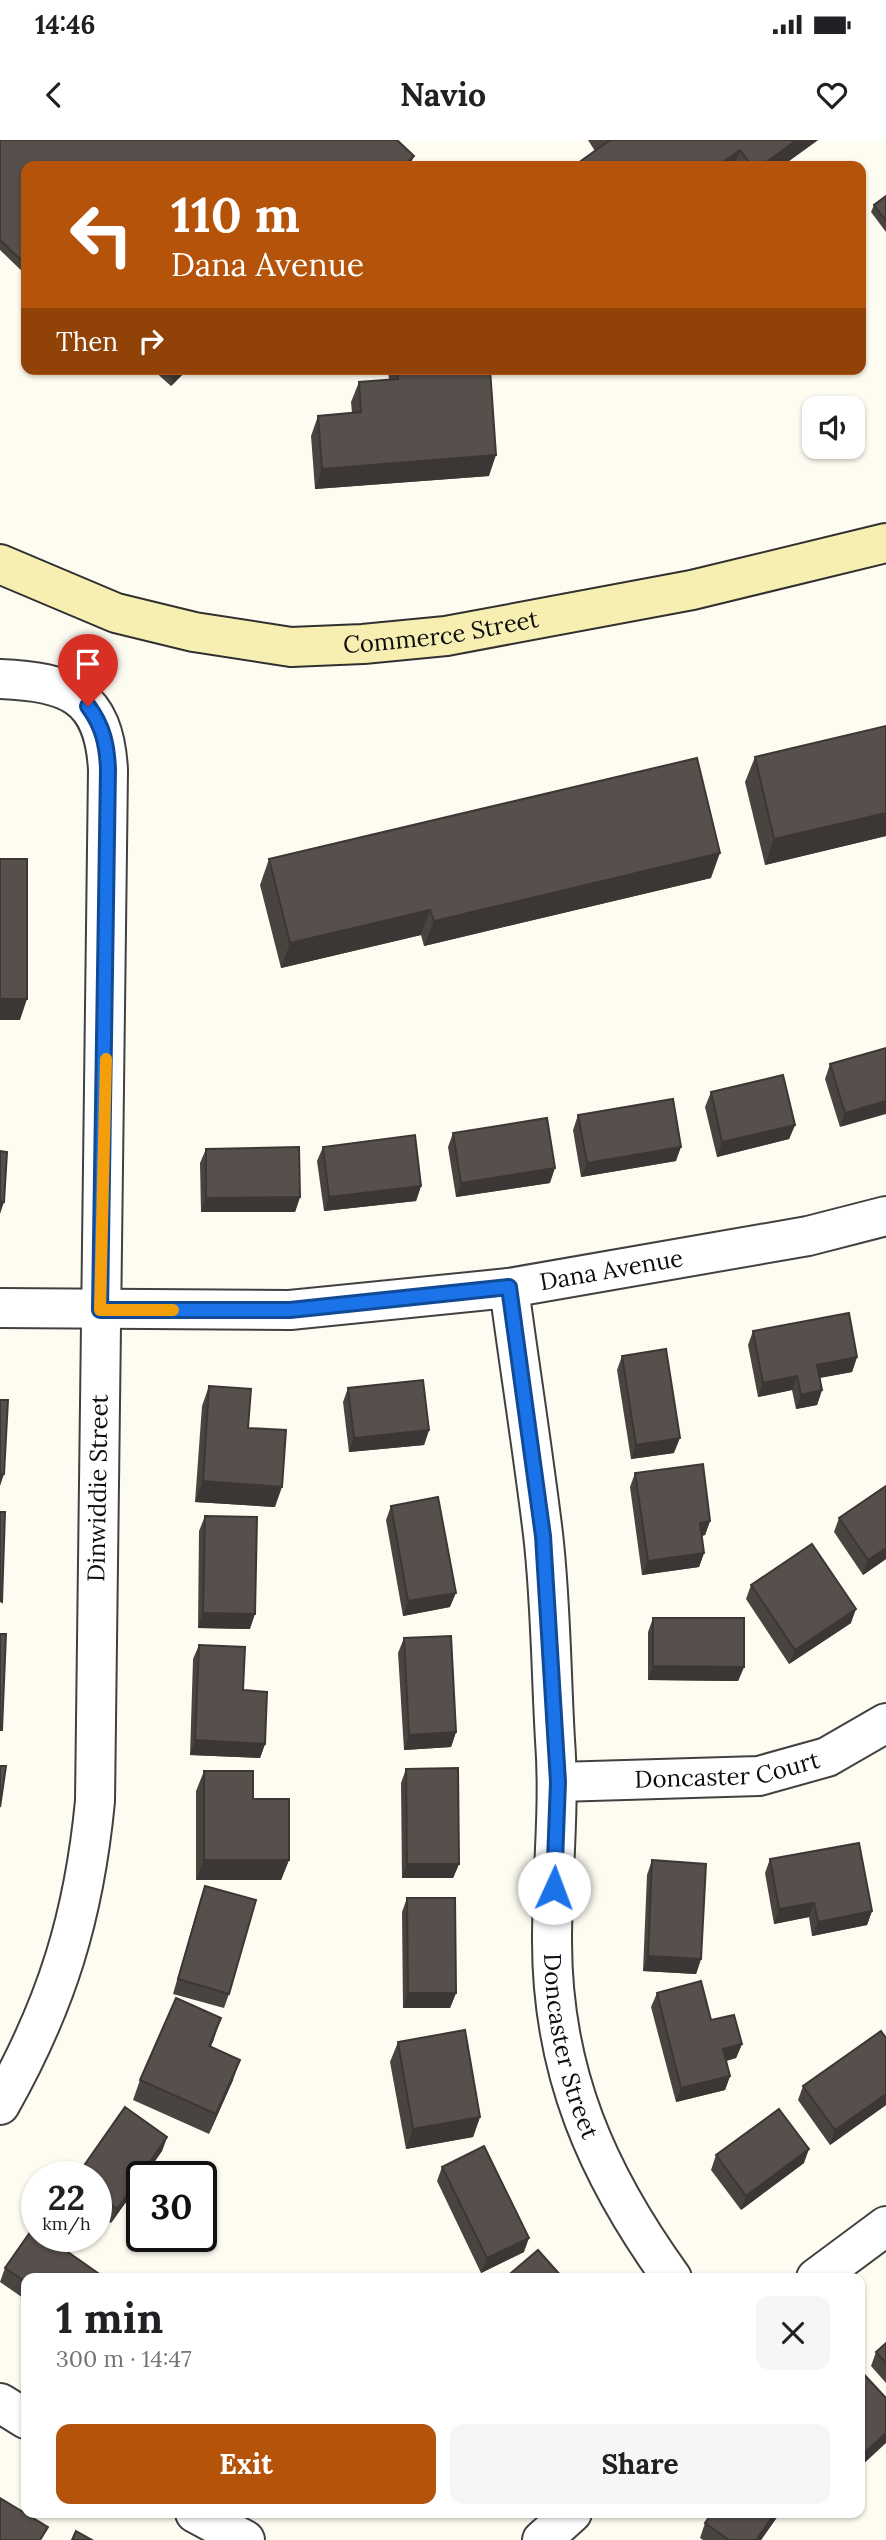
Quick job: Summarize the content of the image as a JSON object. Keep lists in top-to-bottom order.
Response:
{
  "streets": {
    "street": [
      "Commerce Street",
      "Dana Avenue",
      "Dinwiddie Street",
      "Doncaster Court",
      "Doncaster Street"
    ]
  },
  "crossings": [
    ["Dana Avenue", "Dinwiddie Street"],
    ["Dana Avenue", "Doncaster Street"],
    ["Doncaster Court", "Doncaster Street"]
  ],
  "page": {
    "status": "14:46",
    "header": "Navio",
    "turn": ["110 m", "Dana Avenue"],
    "then": "Then",
    "speed": "22 km/h",
    "limit": "30",
    "heading": ["1 min", "300 m · 14:47"],
    "buttons": ["Exit", "Share"]
  }
}
